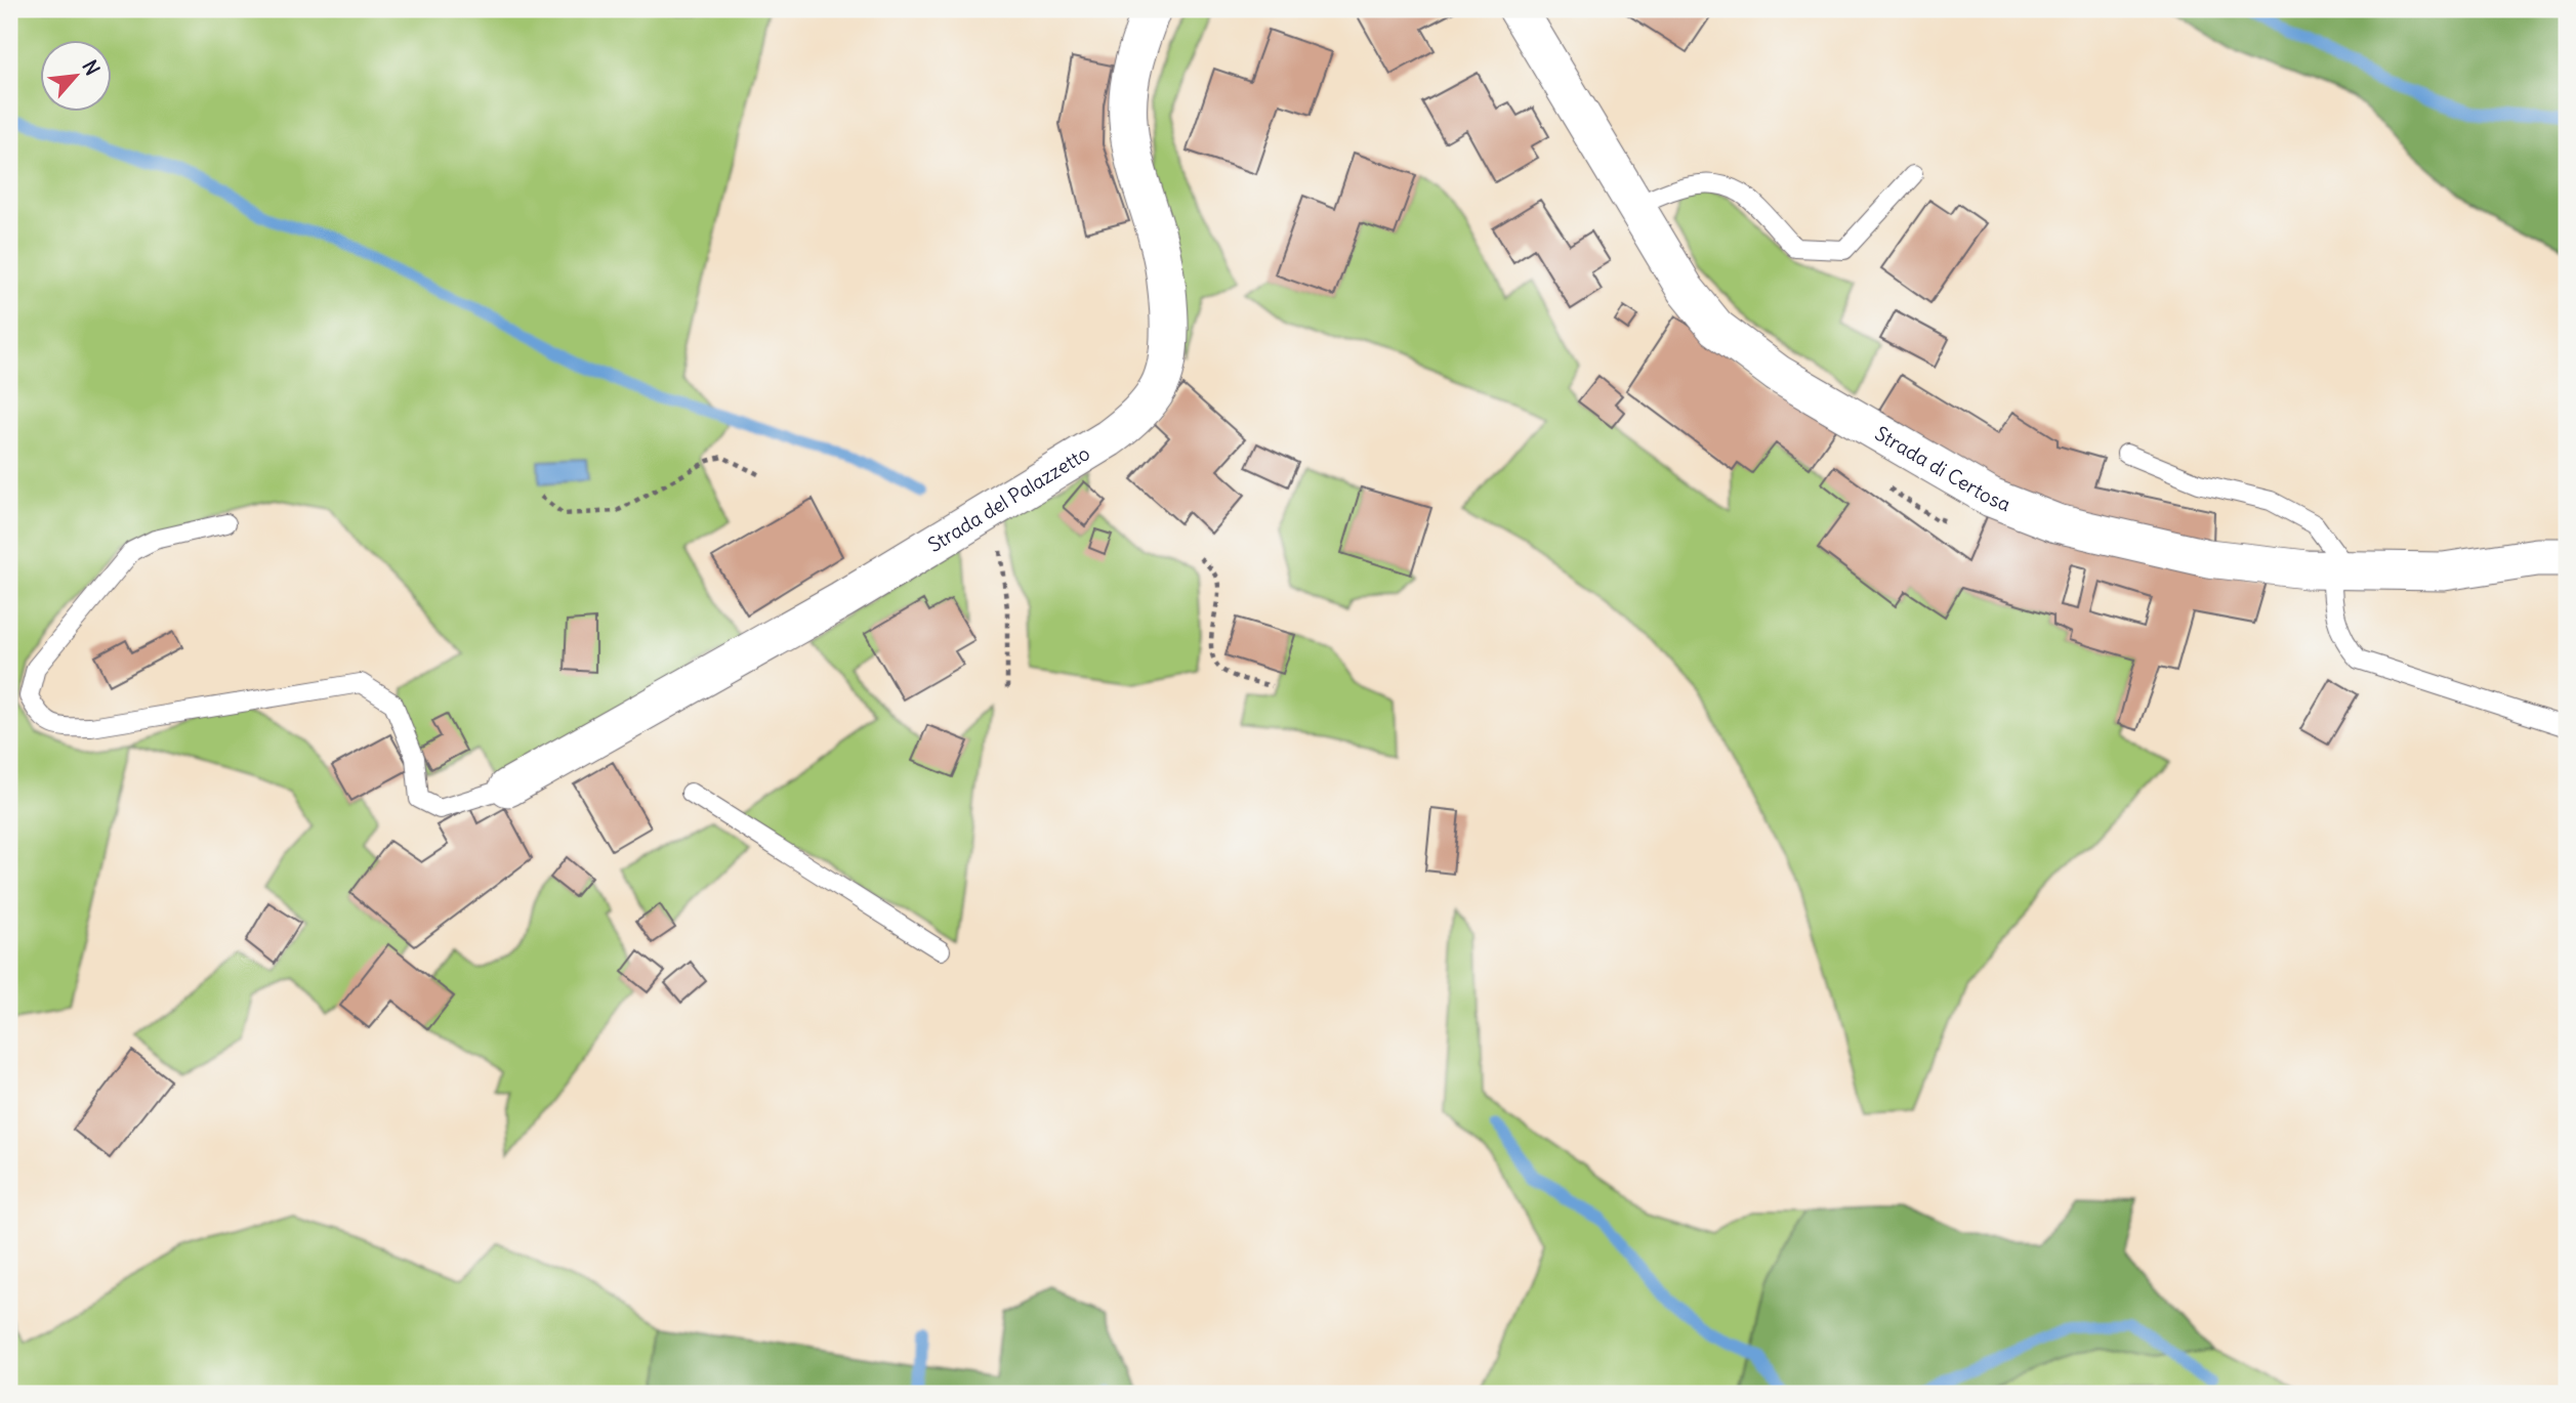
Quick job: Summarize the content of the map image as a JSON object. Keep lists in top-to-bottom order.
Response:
{
  "streets": {
    "street": ["Strada di Certosa", "Strada del Palazzetto"]
  },
  "north": "top right"
}
